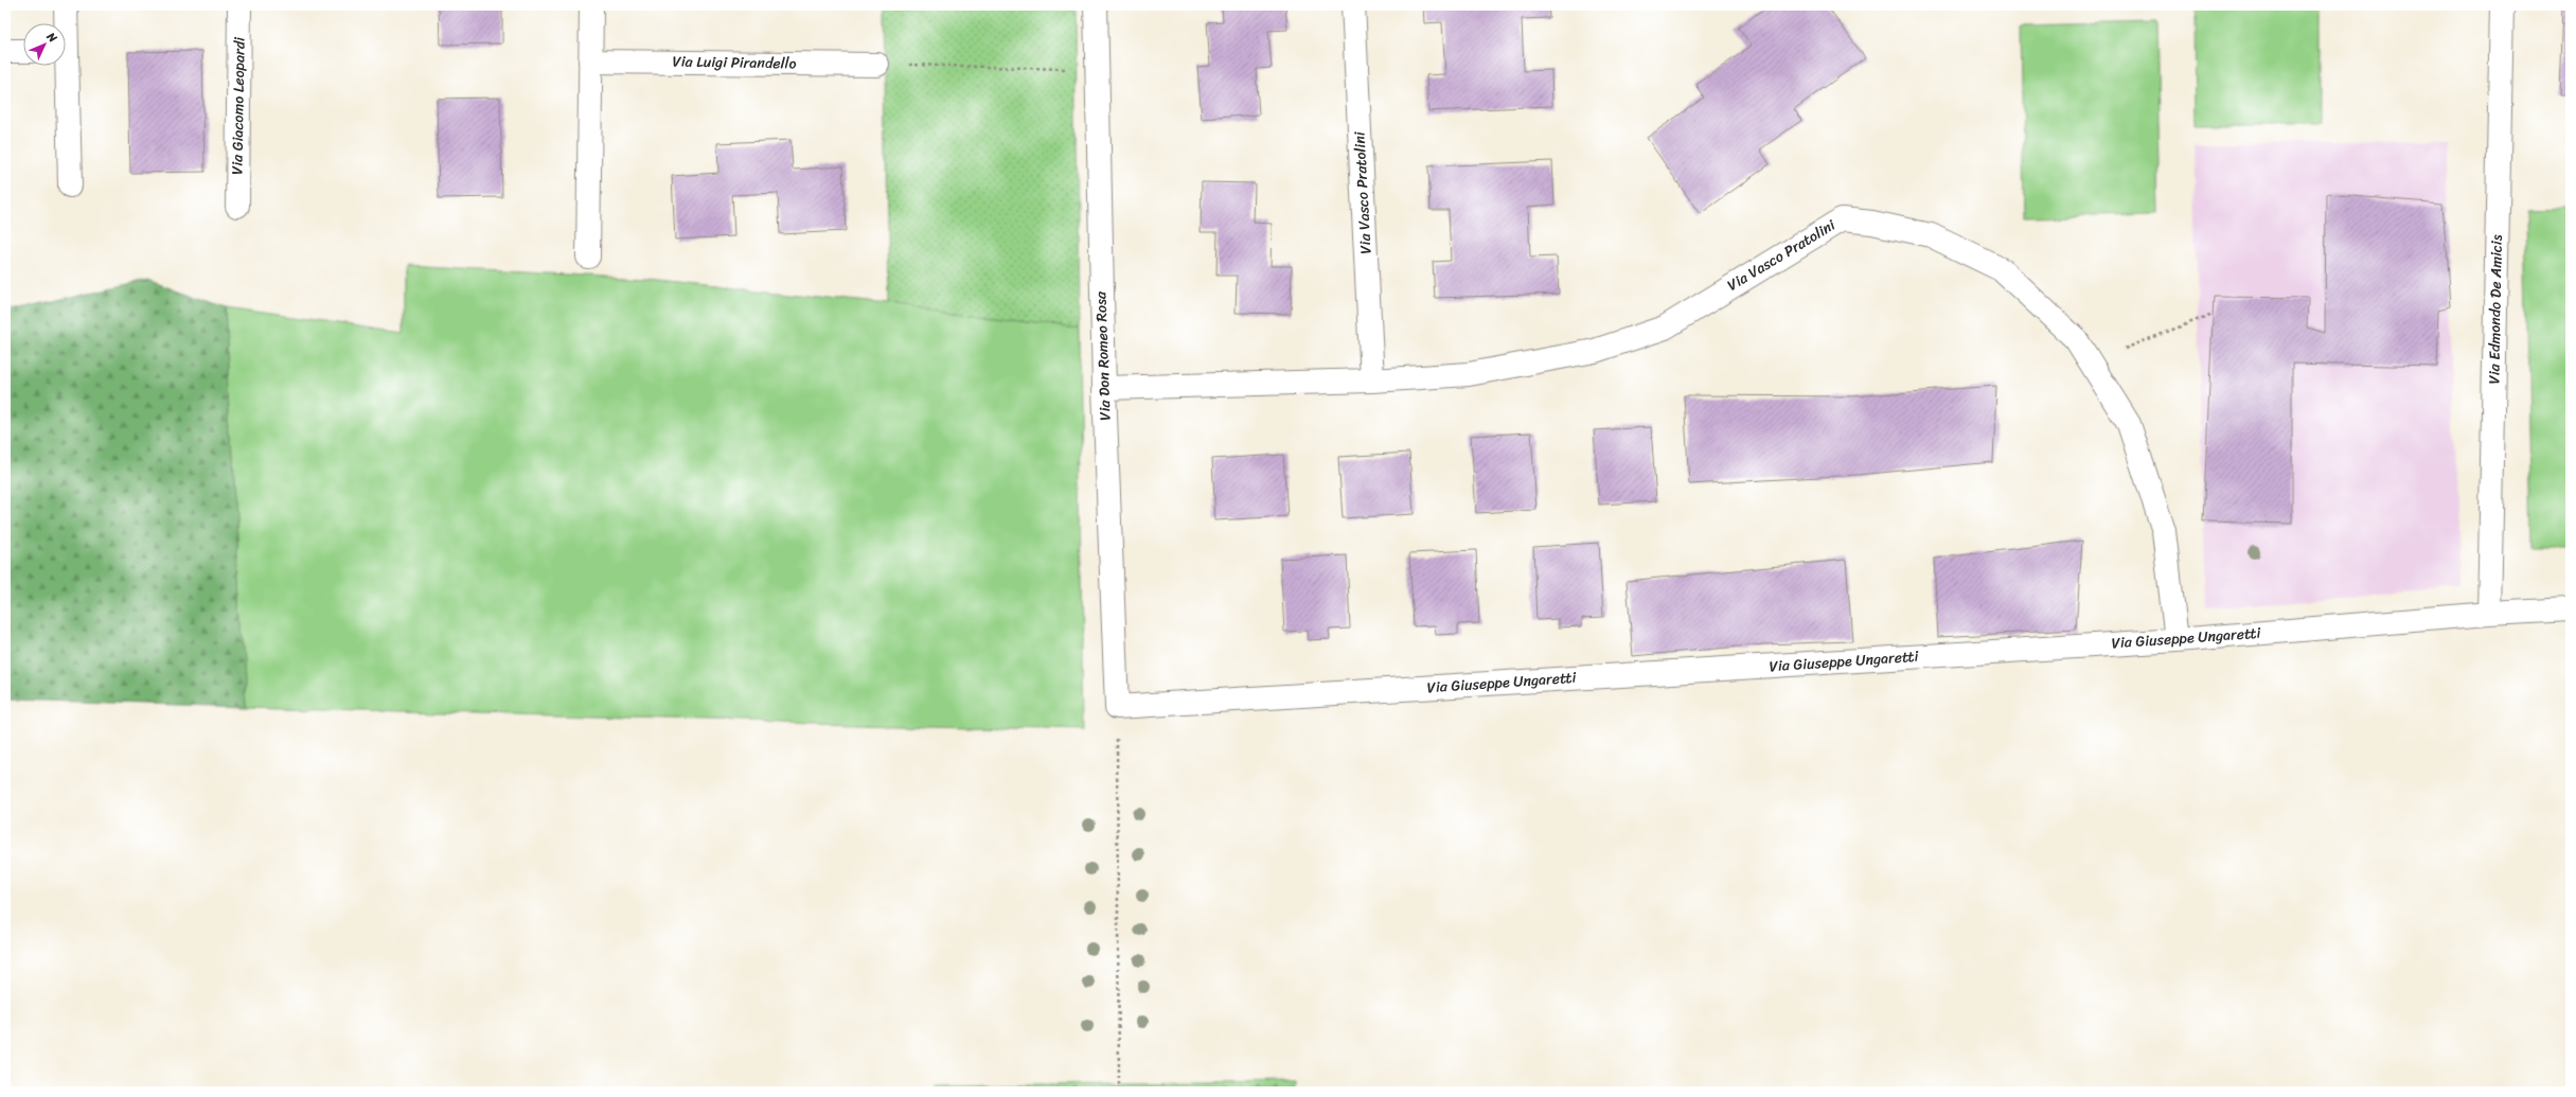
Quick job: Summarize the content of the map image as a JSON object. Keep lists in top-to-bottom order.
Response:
{
  "streets": {
    "street": [
      "Via Luigi Pirandello",
      "Via Giacomo Leopardi",
      "Via Vasco Pratolini",
      "Via Edmondo De Amicis",
      "Via Don Romeo Rosa",
      "Via Giuseppe Ungaretti"
    ]
  },
  "crossings": [
    ["Via Vasco Pratolini", "Via Don Romeo Rosa"],
    ["Via Vasco Pratolini", "Via Giuseppe Ungaretti"],
    ["Via Edmondo De Amicis", "Via Giuseppe Ungaretti"],
    ["Via Don Romeo Rosa", "Via Giuseppe Ungaretti"]
  ],
  "north": "top right"
}
